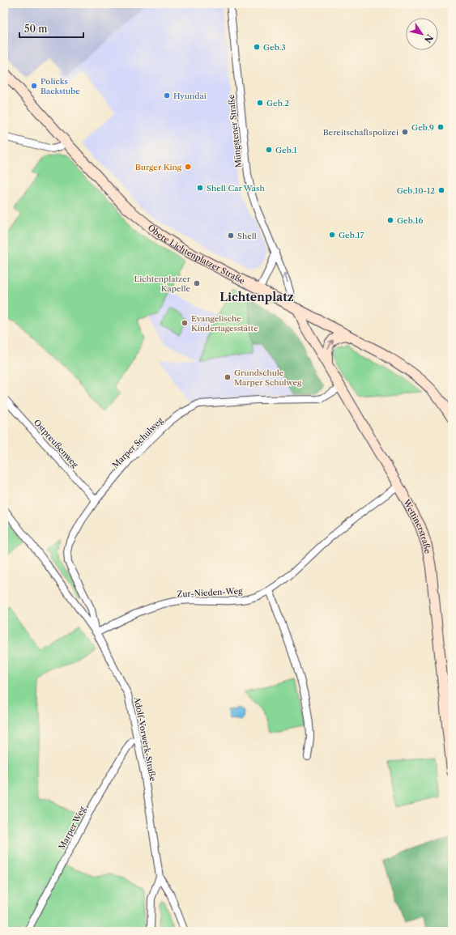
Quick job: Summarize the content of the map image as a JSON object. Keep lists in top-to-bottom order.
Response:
{
  "streets": {
    "main road": ["Obere Lichtenplatzer Straße", "Wettinerstraße"],
    "street": [
      "Müngstener Straße",
      "Marper Schulweg",
      "Ostpreußenweg",
      "Zur-Nieden-Weg",
      "Adolf-Vorwerk-Straße",
      "Marper Weg"
    ]
  },
  "crossings": [
    ["Müngstener Straße", "Obere Lichtenplatzer Straße"],
    ["Müngstener Straße", "Wettinerstraße"],
    ["Obere Lichtenplatzer Straße", "Wettinerstraße"],
    ["Marper Schulweg", "Ostpreußenweg"],
    ["Marper Schulweg", "Wettinerstraße"],
    ["Marper Schulweg", "Zur-Nieden-Weg"],
    ["Marper Schulweg", "Adolf-Vorwerk-Straße"],
    ["Wettinerstraße", "Zur-Nieden-Weg"],
    ["Zur-Nieden-Weg", "Adolf-Vorwerk-Straße"],
    ["Adolf-Vorwerk-Straße", "Marper Weg"]
  ],
  "districts": ["Lichtenplatz"],
  "places": [
    "Geb.3",
    "Policks Backstube",
    "Hyundai",
    "Geb.2",
    "Geb.9",
    "Bereitschaftspolizei",
    "Geb.1",
    "Burger King",
    "Shell Car Wash",
    "Geb.10-12",
    "Geb.16",
    "Geb.17",
    "Shell",
    "Lichtenplatzer Kapelle",
    "Evangelische Kindertagesstätte",
    "Grundschule Marper Schulweg"
  ],
  "scale_bar": "50 m",
  "north": "bottom right"
}
